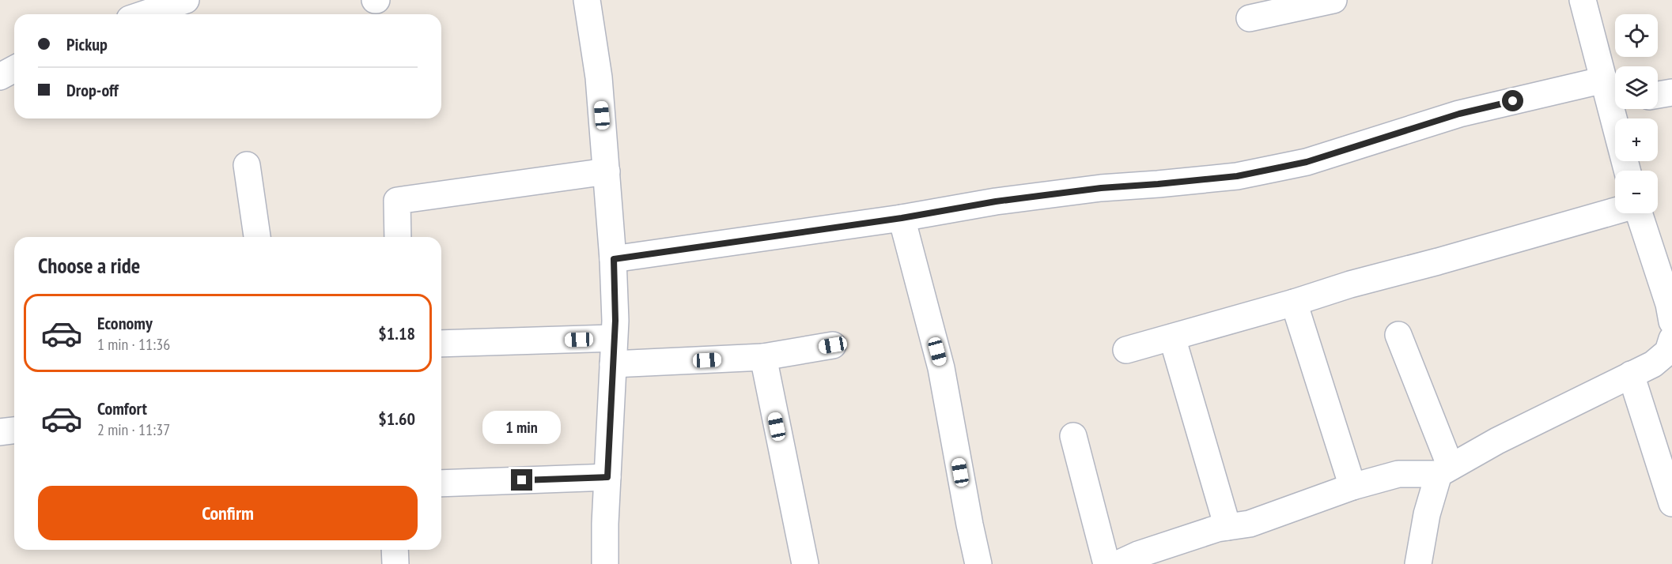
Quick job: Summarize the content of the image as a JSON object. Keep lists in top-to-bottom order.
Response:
{
  "page": {
    "map_buttons": ["+", "−"],
    "banner": ["Pickup", "Drop-off"],
    "heading": "Choose a ride",
    "list": [
      {
        "name": "Economy",
        "note": "1 min · 11:36",
        "value": "$1.18"
      },
      {
        "name": "Comfort",
        "note": "2 min · 11:37",
        "value": "$1.60"
      }
    ],
    "bubble": "1 min",
    "buttons": "Confirm"
  }
}
